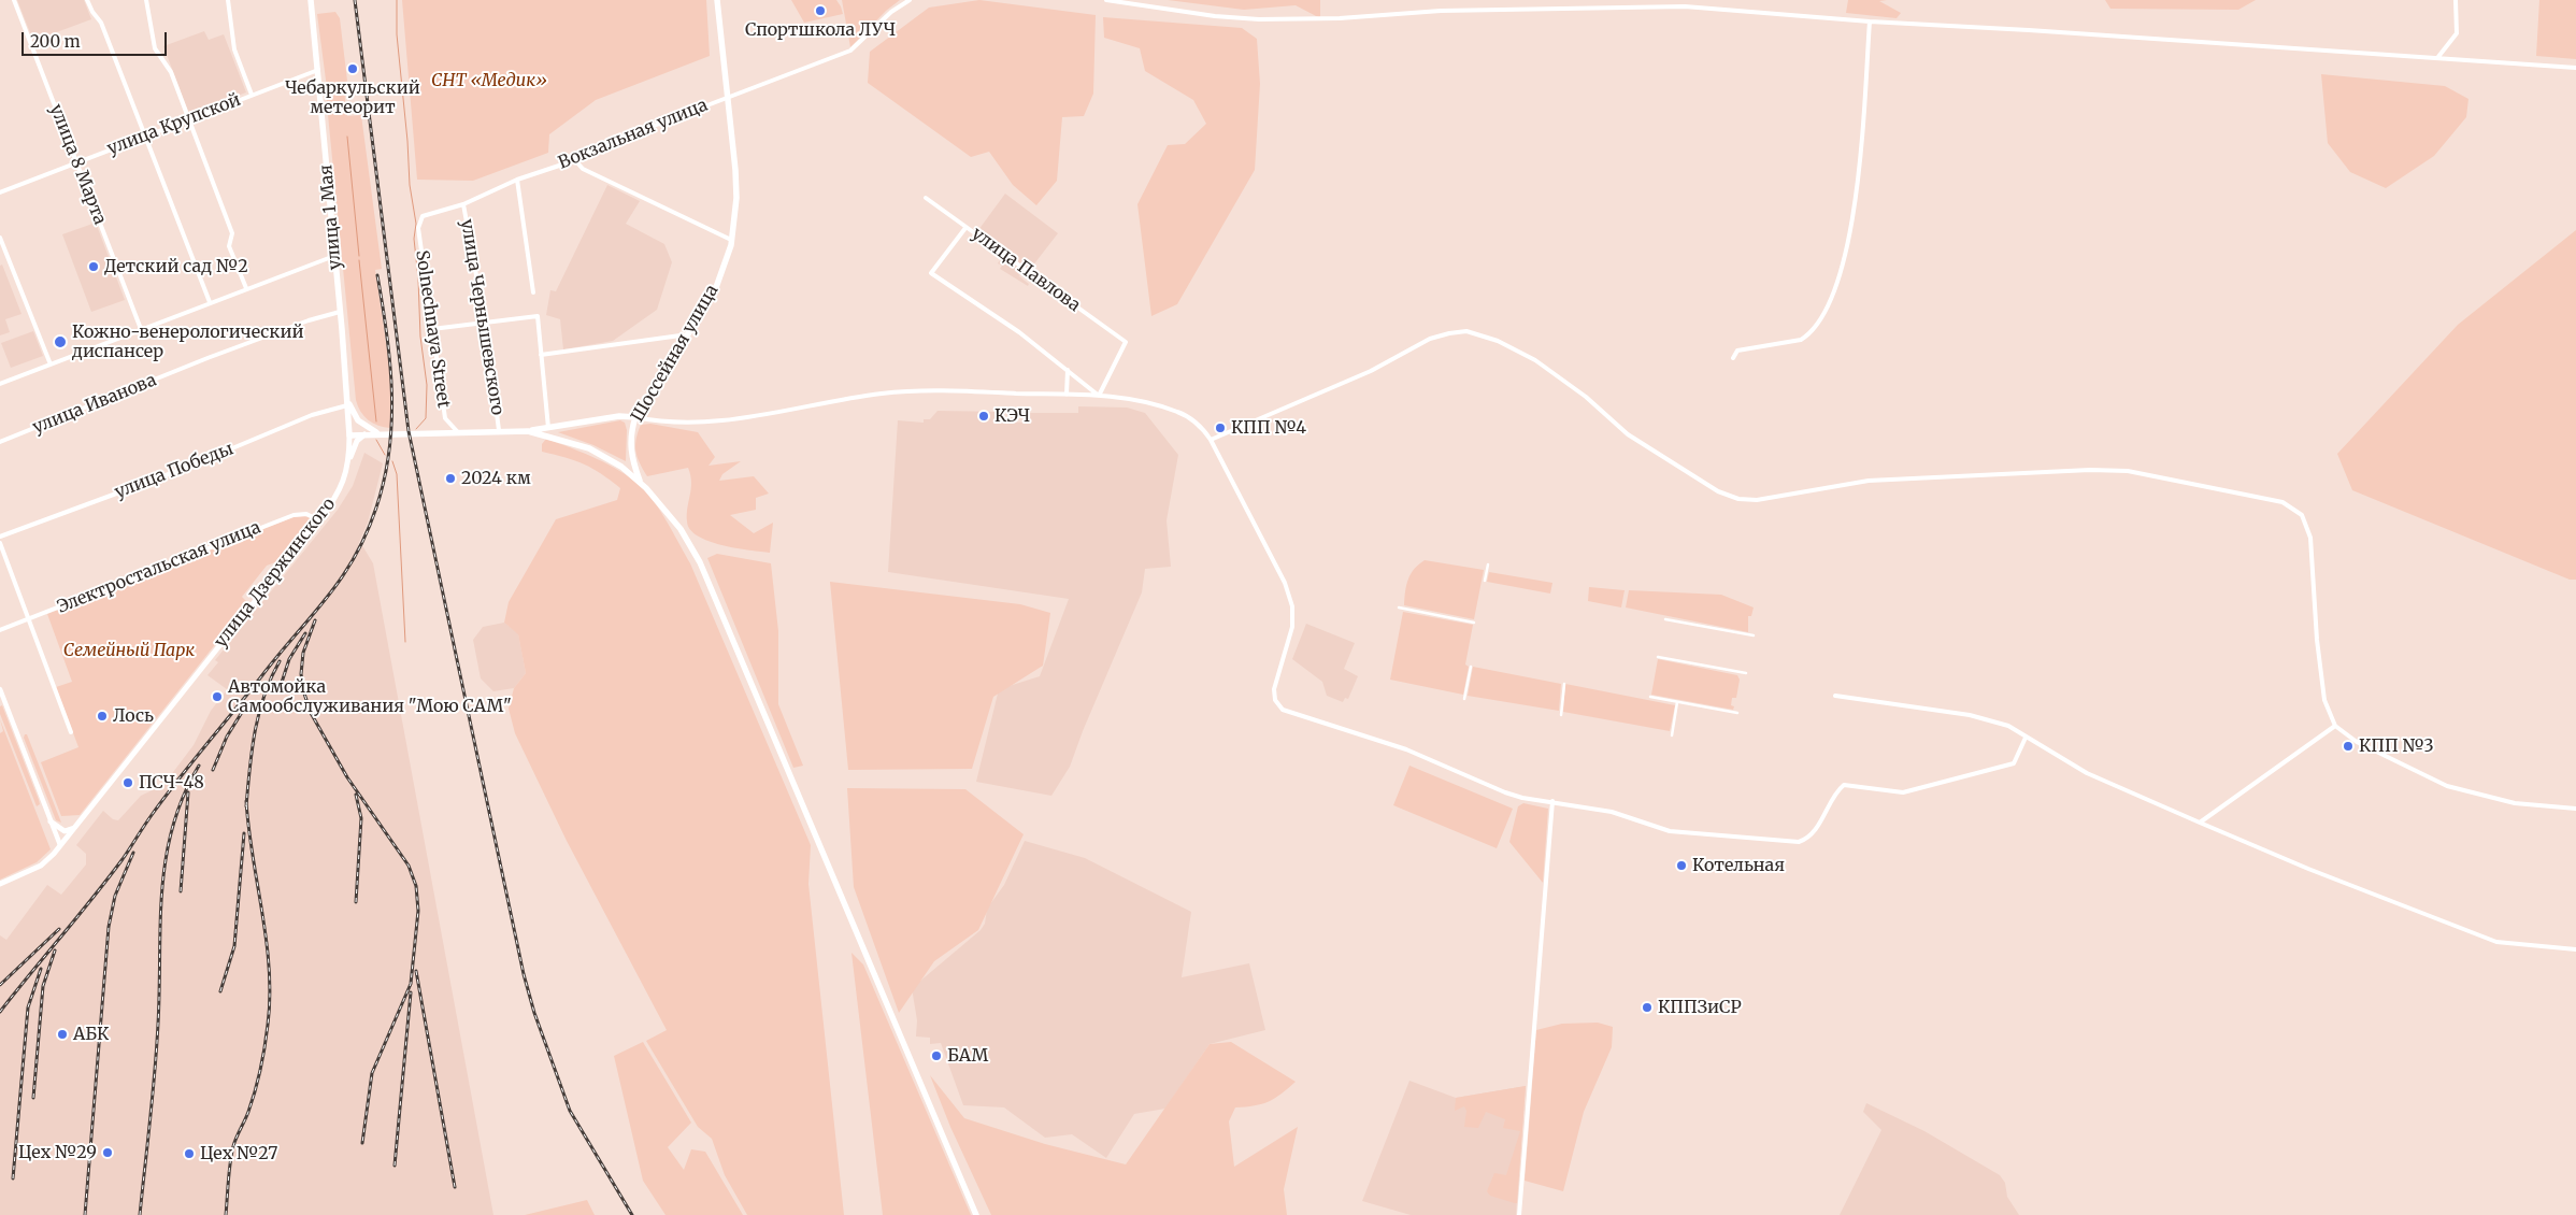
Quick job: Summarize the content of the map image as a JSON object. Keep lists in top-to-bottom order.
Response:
{
  "streets": {
    "main road": ["улица 1 Мая", "Шоссейная улица", "улица Дзержинского"],
    "street": [
      "улица Крупской",
      "Вокзальная улица",
      "улица 8 Марта",
      "улица Павлова",
      "улица Чернышевского",
      "Solnechnaya Street",
      "улица Иванова",
      "улица Победы",
      "Электростальская улица"
    ]
  },
  "crossings": [
    ["улица Крупской", "улица 8 Марта"],
    ["улица Крупской", "улица 1 Мая"],
    ["Вокзальная улица", "улица Чернышевского"],
    ["Вокзальная улица", "Solnechnaya Street"],
    ["Вокзальная улица", "Шоссейная улица"],
    ["улица 1 Мая", "улица Иванова"],
    ["улица 1 Мая", "улица Победы"],
    ["улица 1 Мая", "улица Дзержинского"],
    ["Электростальская улица", "улица Дзержинского"]
  ],
  "parks": ["СНТ «Медик»", "Семейный Парк"],
  "places": [
    "Спортшкола ЛУЧ",
    "Чебаркульский метеорит",
    "Детский сад №2",
    "Кожно-венерологический диспансер",
    "КЭЧ",
    "КПП №4",
    "2024 км",
    "Автомойка Самообслуживания \"Мою САМ\"",
    "Лось",
    "КПП №3",
    "ПСЧ-48",
    "Котельная",
    "КППЗиСР",
    "АБК",
    "БАМ",
    "Цех №29",
    "Цех №27"
  ],
  "scale_bar": "200 m"
}
